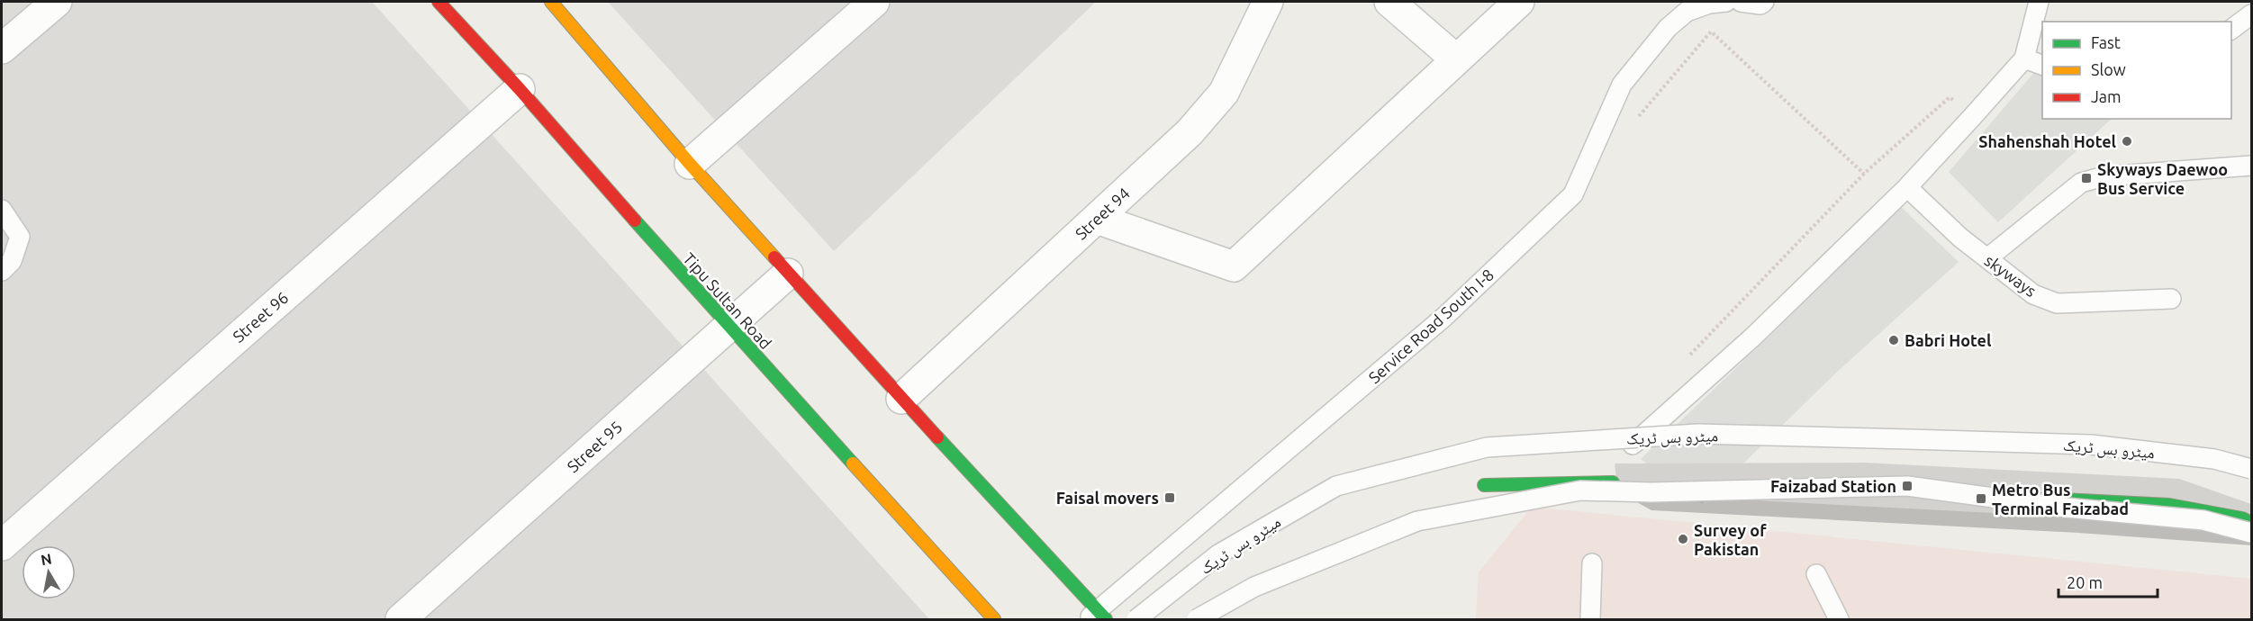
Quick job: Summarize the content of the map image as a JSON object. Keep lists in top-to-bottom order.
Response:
{
  "streets": {
    "street": [
      "Street 94",
      "Tipu Sultan Road",
      "Street 96",
      "Street 95"
    ],
    "lane": ["skyways", "Service Road South I-8", "میٹرو بس ٹریک"]
  },
  "crossings": [
    ["Tipu Sultan Road", "Street 96"],
    ["Tipu Sultan Road", "Street 95"]
  ],
  "places": {
    "other": ["Shahenshah Hotel", "Babri Hotel", "Survey of Pakistan"],
    "transit": [
      "Skyways Daewoo Bus Service",
      "Faizabad Station",
      "Faisal movers",
      "Metro Bus Terminal Faizabad"
    ]
  },
  "legend": ["Fast", "Slow", "Jam"],
  "scale_bar": "20 m",
  "north": "top"
}
